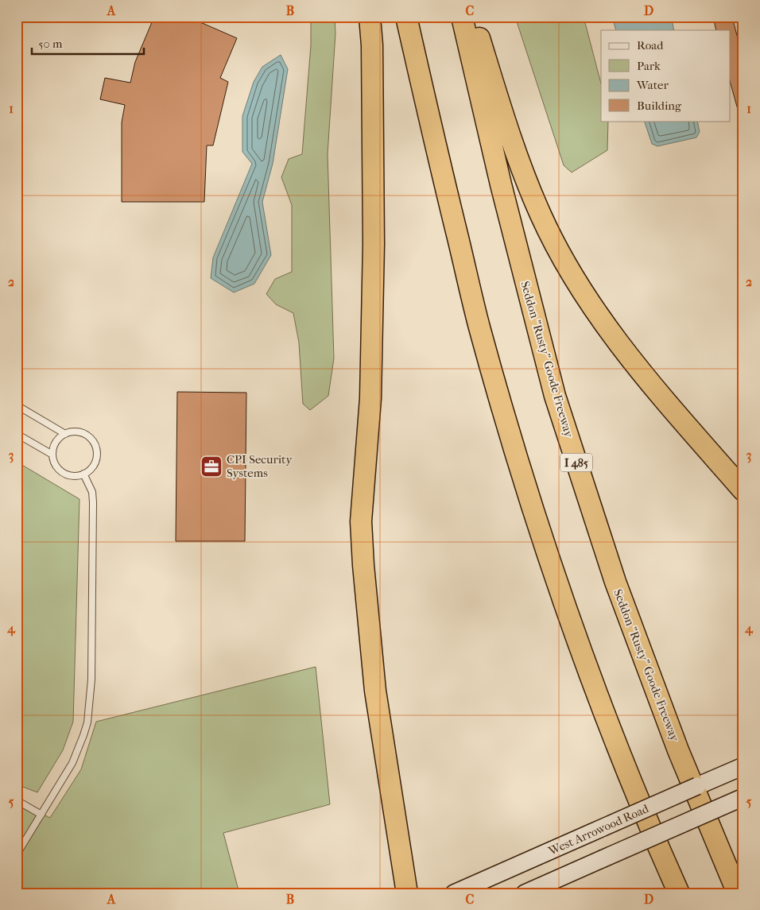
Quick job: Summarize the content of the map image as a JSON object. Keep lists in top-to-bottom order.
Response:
{
  "streets": {
    "highway": ["Seddon \"Rusty\" Goode Freeway", "I 485"],
    "main road": ["West Arrowood Road"]
  },
  "places": {
    "office": ["CPI Security Systems"]
  },
  "legend": [
    "Road",
    "Park",
    "Water",
    "Building"
  ],
  "scale_bar": "50 m",
  "grid": {
    "columns": [
      "A",
      "B",
      "C",
      "D"
    ],
    "rows": [
      "1",
      "2",
      "3",
      "4",
      "5"
    ]
  }
}
